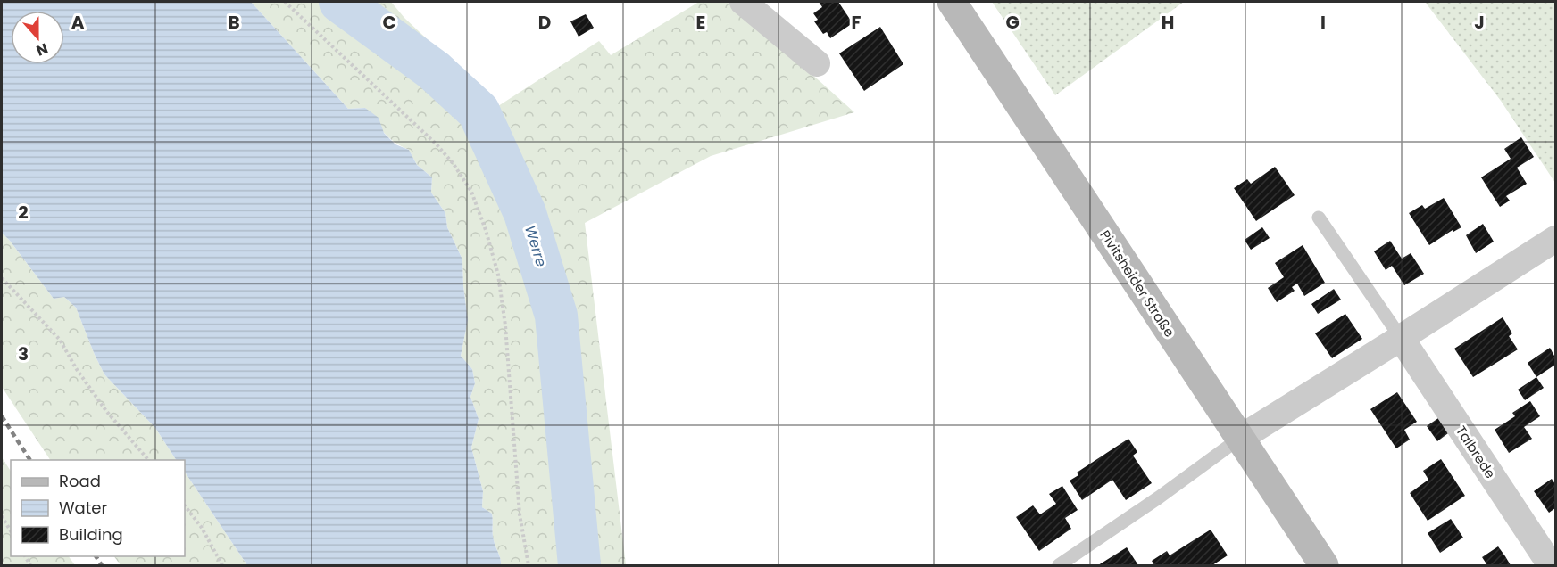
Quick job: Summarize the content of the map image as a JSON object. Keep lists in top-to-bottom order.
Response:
{
  "streets": {
    "main road": ["Pivitsheider Straße"],
    "street": ["Talbrede"]
  },
  "water": ["Werre"],
  "legend": ["Road", "Water", "Building"],
  "north": "bottom",
  "grid": {
    "columns": [
      "A",
      "B",
      "C",
      "D",
      "E",
      "F",
      "G",
      "H",
      "I",
      "J"
    ],
    "rows": ["2", "3"]
  }
}
